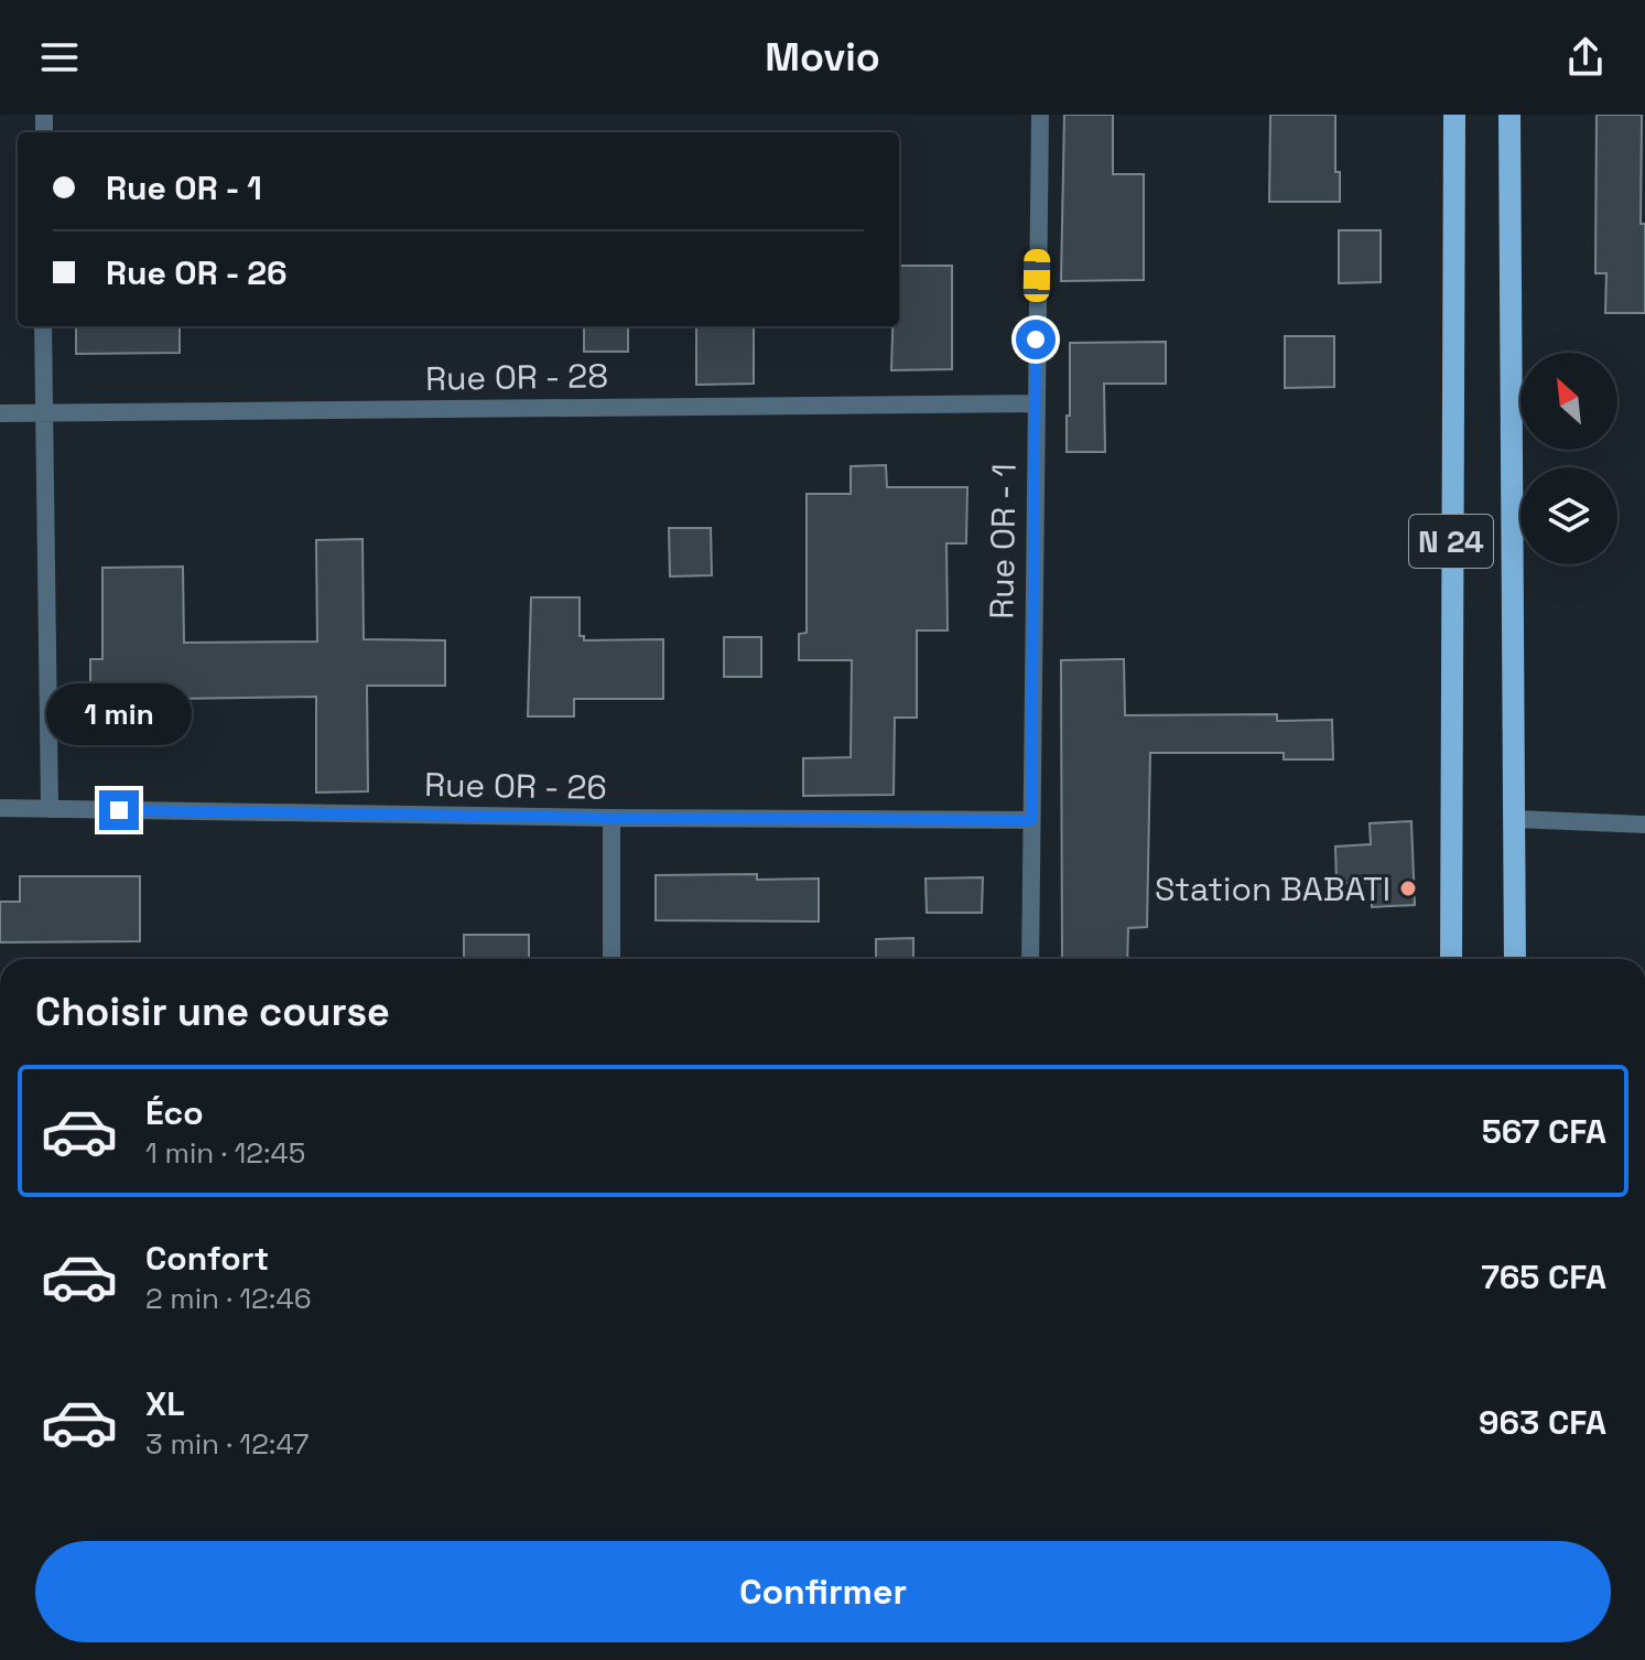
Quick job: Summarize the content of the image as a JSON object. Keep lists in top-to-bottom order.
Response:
{
  "streets": {
    "main road": ["N 24"],
    "street": ["Rue OR - 28", "Rue OR - 1", "Rue OR - 26"]
  },
  "crossings": [
    ["Rue OR - 28", "Rue OR - 1"],
    ["Rue OR - 1", "Rue OR - 26"]
  ],
  "places": ["Station BABATI"],
  "north": "top left",
  "page": {
    "header": "Movio",
    "banner": ["Rue OR - 1", "Rue OR - 26"],
    "bubble": "1 min",
    "heading": "Choisir une course",
    "list": [
      {
        "name": "Éco",
        "note": "1 min · 12:45",
        "value": "567 CFA"
      },
      {
        "name": "Confort",
        "note": "2 min · 12:46",
        "value": "765 CFA"
      },
      {
        "name": "XL",
        "note": "3 min · 12:47",
        "value": "963 CFA"
      }
    ],
    "buttons": "Confirmer"
  }
}
